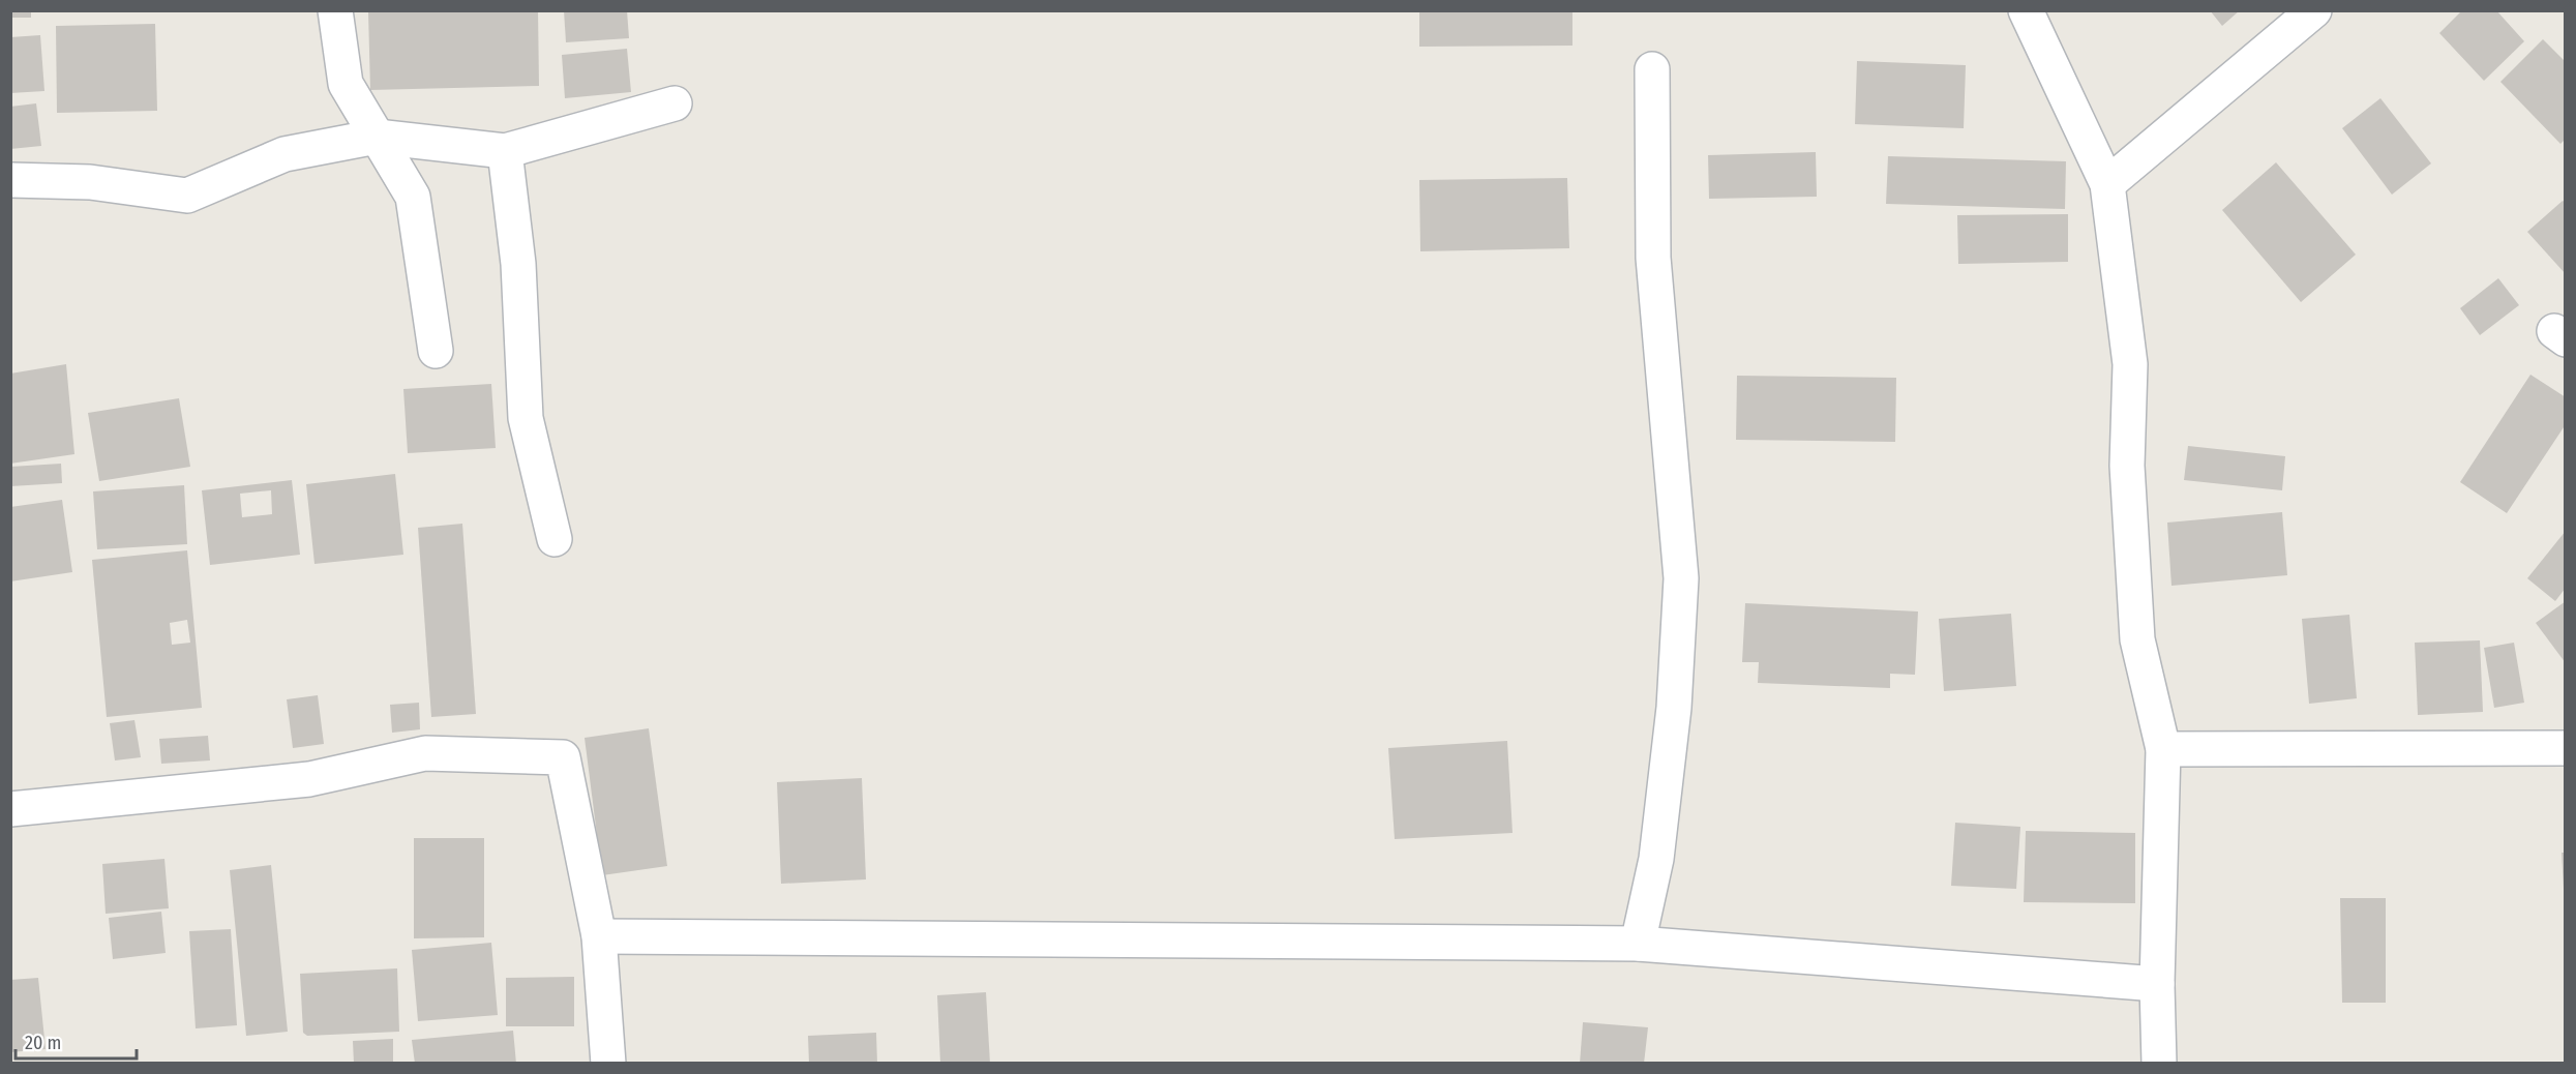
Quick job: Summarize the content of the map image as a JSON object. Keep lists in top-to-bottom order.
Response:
{
  "scale_bar": "20 m"
}
